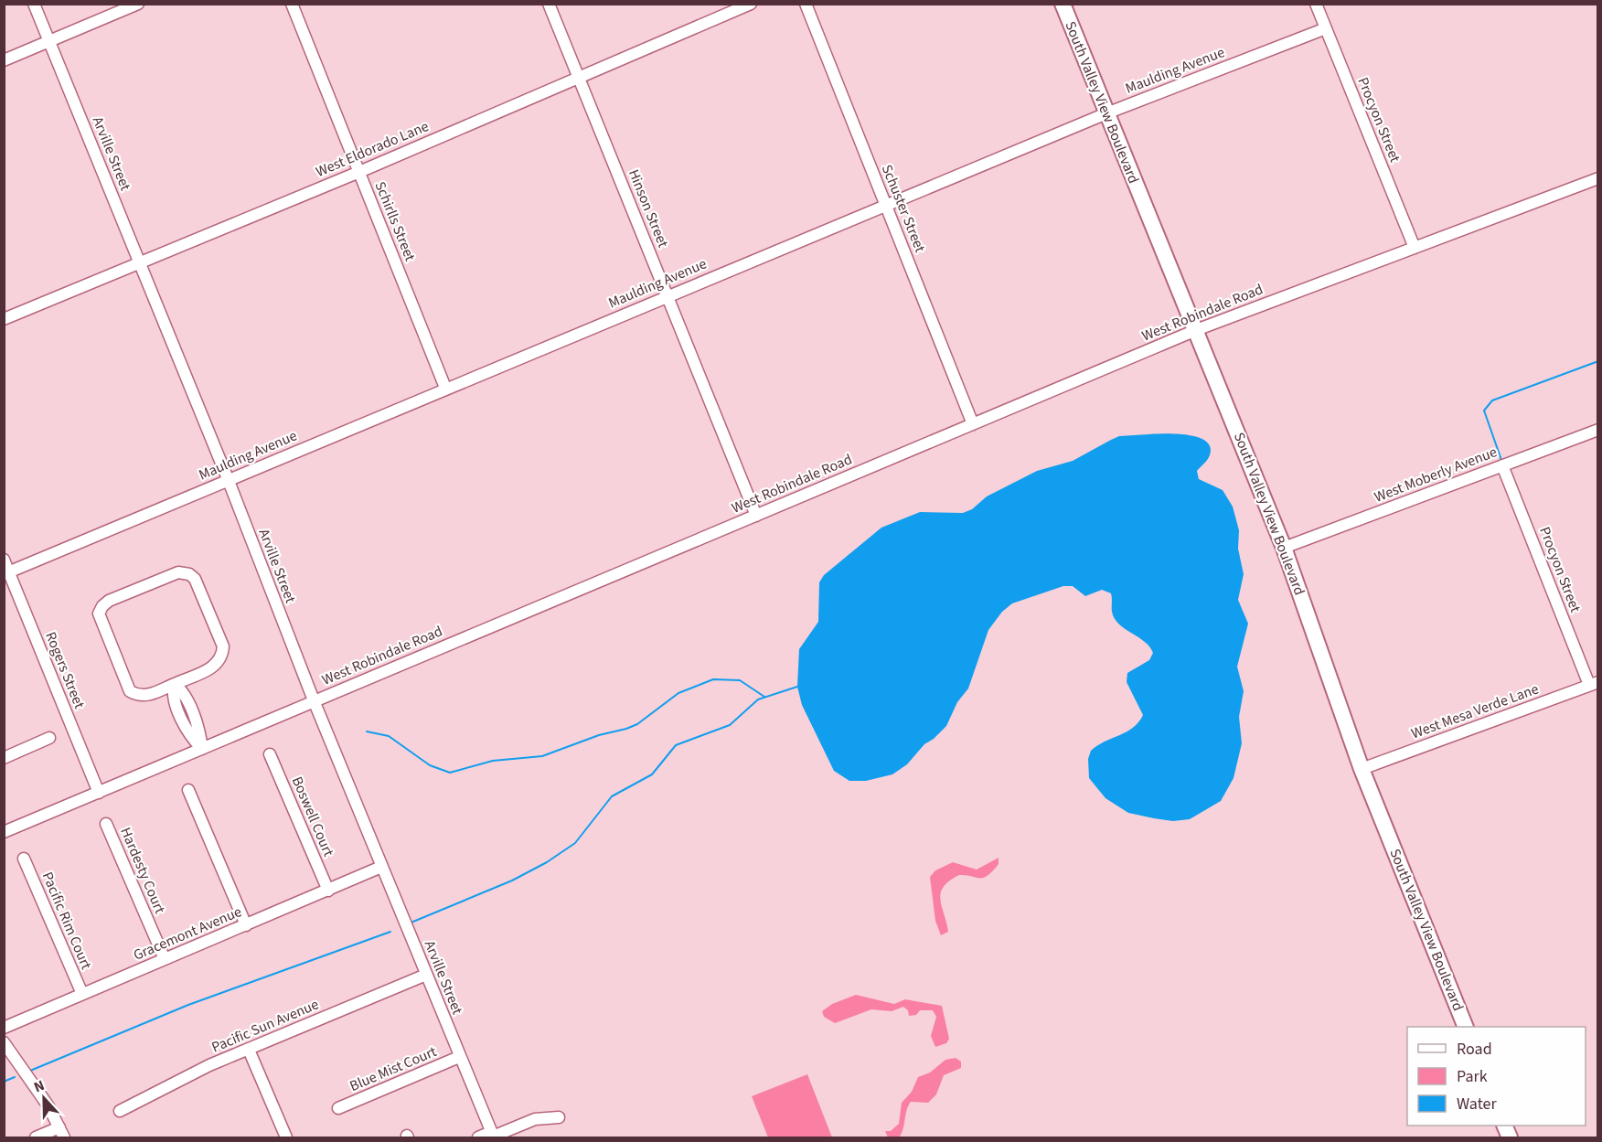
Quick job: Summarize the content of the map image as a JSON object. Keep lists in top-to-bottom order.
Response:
{
  "streets": {
    "main road": ["South Valley View Boulevard"],
    "street": [
      "Maulding Avenue",
      "Procyon Street",
      "West Eldorado Lane",
      "Arville Street",
      "Hinson Street",
      "Schuster Street",
      "Schirlls Street",
      "West Robindale Road",
      "West Moberly Avenue",
      "Rogers Street",
      "West Mesa Verde Lane",
      "Boswell Court",
      "Hardesty Court",
      "Pacific Rim Court",
      "Gracemont Avenue",
      "Pacific Sun Avenue",
      "Blue Mist Court"
    ]
  },
  "crossings": [
    ["Maulding Avenue", "South Valley View Boulevard"],
    ["Maulding Avenue", "Procyon Street"],
    ["Maulding Avenue", "Arville Street"],
    ["Maulding Avenue", "Hinson Street"],
    ["Maulding Avenue", "Schuster Street"],
    ["Maulding Avenue", "Schirlls Street"],
    ["Maulding Avenue", "Rogers Street"],
    ["South Valley View Boulevard", "West Robindale Road"],
    ["South Valley View Boulevard", "West Moberly Avenue"],
    ["South Valley View Boulevard", "West Mesa Verde Lane"],
    ["Procyon Street", "West Robindale Road"],
    ["Procyon Street", "West Moberly Avenue"],
    ["Procyon Street", "West Mesa Verde Lane"],
    ["West Eldorado Lane", "Arville Street"],
    ["West Eldorado Lane", "Hinson Street"],
    ["West Eldorado Lane", "Schirlls Street"],
    ["Arville Street", "West Robindale Road"],
    ["Arville Street", "Gracemont Avenue"],
    ["Arville Street", "Pacific Sun Avenue"],
    ["Arville Street", "Blue Mist Court"],
    ["Hinson Street", "West Robindale Road"],
    ["Schuster Street", "West Robindale Road"],
    ["West Robindale Road", "Rogers Street"],
    ["Boswell Court", "Gracemont Avenue"],
    ["Hardesty Court", "Gracemont Avenue"],
    ["Pacific Rim Court", "Gracemont Avenue"]
  ],
  "legend": ["Road", "Park", "Water"],
  "north": "top"
}
